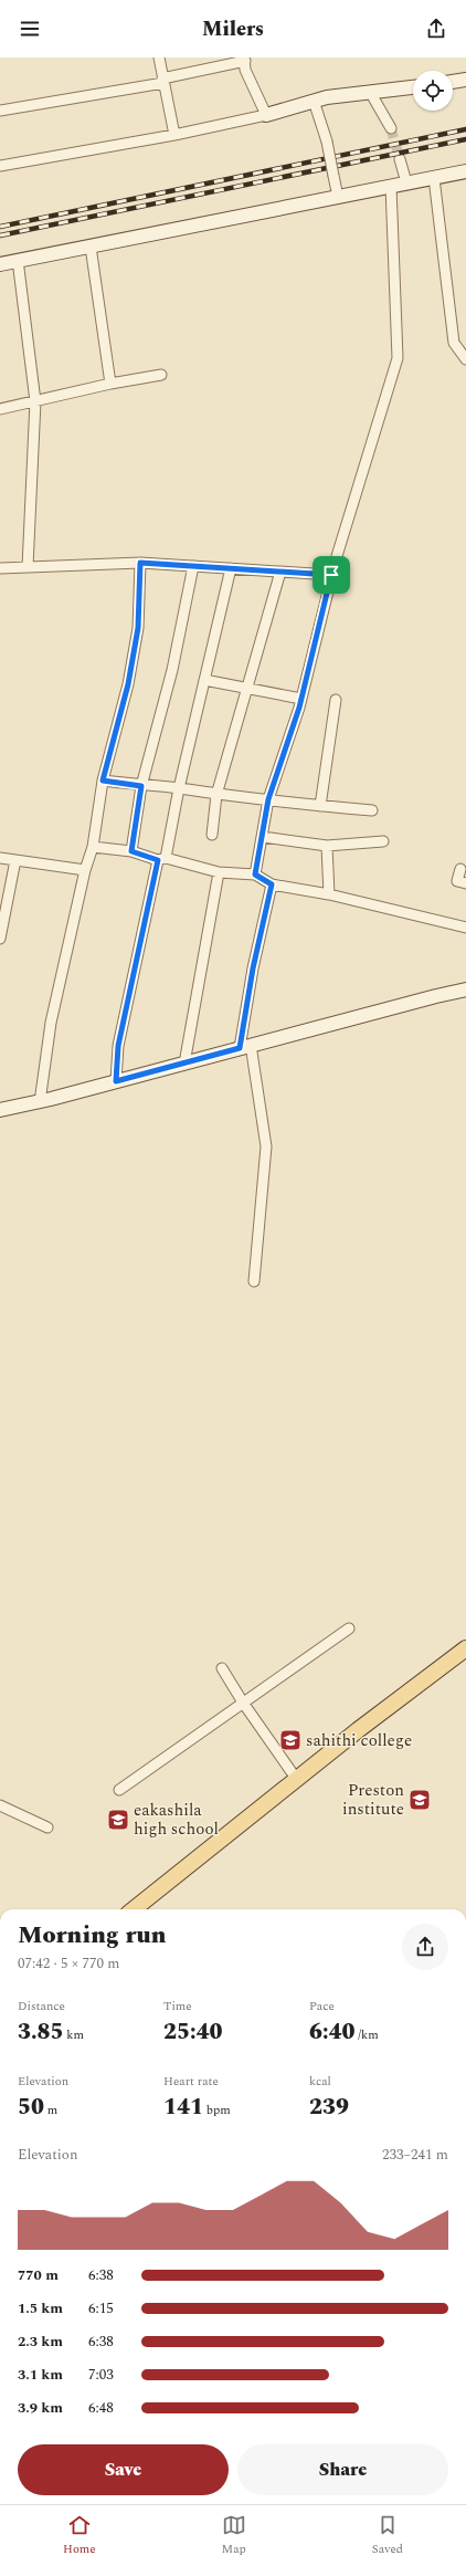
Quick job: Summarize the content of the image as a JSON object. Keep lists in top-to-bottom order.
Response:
{
  "places": {
    "school or university": ["sahithi college", "Preston institute", "eakashila high school"]
  },
  "page": {
    "header": "Milers",
    "heading": ["Morning run", "07:42 · 5 × 770 m"],
    "stats": [
      ["Distance", "3.85 km"],
      ["Time", "25:40"],
      ["Pace", "6:40 /km"],
      ["Elevation", "50 m"],
      ["Heart rate", "141 bpm"],
      ["kcal", "239"]
    ],
    "chart": ["Elevation", "233–241 m"],
    "list": [
      {
        "name": "770 m",
        "note": "6:38"
      },
      {
        "name": "1.5 km",
        "note": "6:15"
      },
      {
        "name": "2.3 km",
        "note": "6:38"
      },
      {
        "name": "3.1 km",
        "note": "7:03"
      },
      {
        "name": "3.9 km",
        "note": "6:48"
      }
    ],
    "buttons": ["Save", "Share"],
    "tabs": ["Home", "Map", "Saved"]
  }
}
